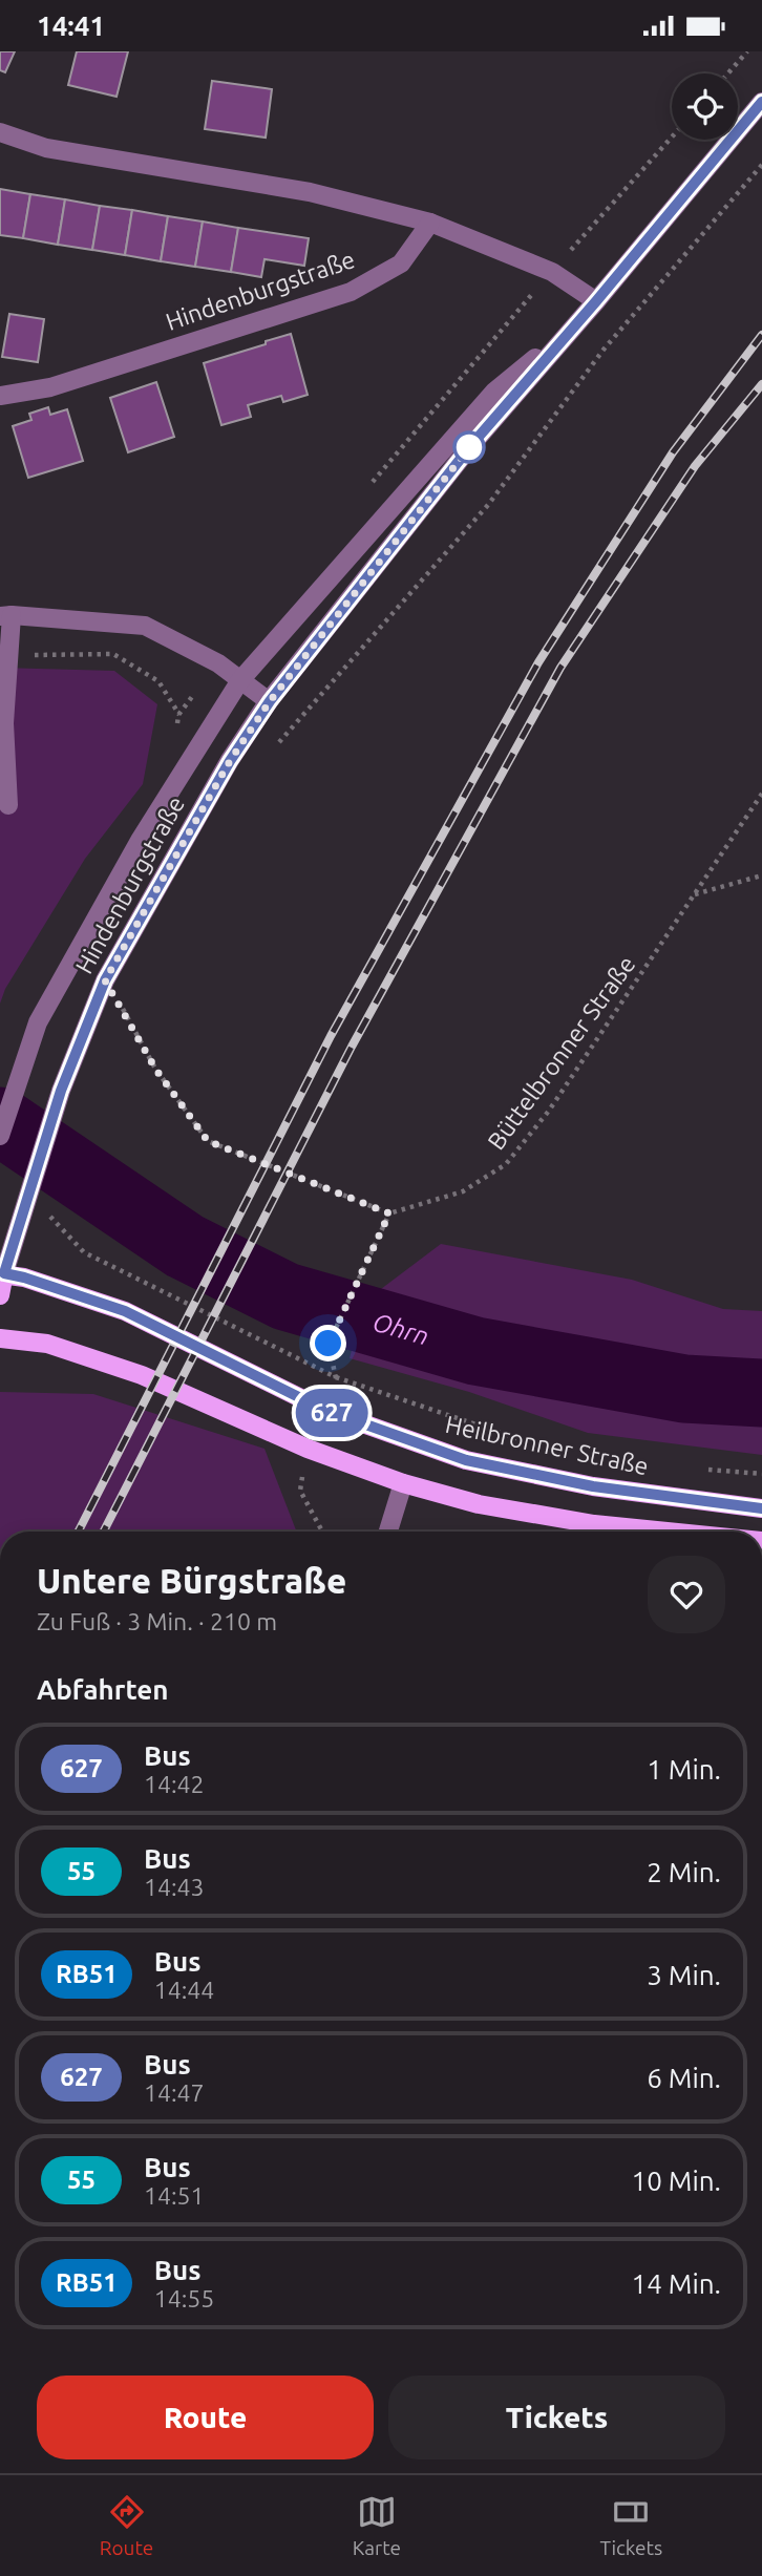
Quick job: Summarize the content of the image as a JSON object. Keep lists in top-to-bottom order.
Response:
{
  "streets": {
    "main road": ["Heilbronner Straße"],
    "street": ["Hindenburgstraße"],
    "path": ["Büttelbronner Straße"]
  },
  "crossings": [
    ["Hindenburgstraße", "Heilbronner Straße"]
  ],
  "water": ["Ohrn"],
  "lines": ["bus line 627"],
  "page": {
    "status": "14:41",
    "on_map": "627",
    "heading": [
      ["Untere Bürgstraße", "Zu Fuß · 3 Min. · 210 m"],
      "Abfahrten"
    ],
    "list": [
      {
        "mark": "627",
        "name": "Bus",
        "note": "14:42",
        "value": "1 Min."
      },
      {
        "mark": "55",
        "name": "Bus",
        "note": "14:43",
        "value": "2 Min."
      },
      {
        "mark": "RB51",
        "name": "Bus",
        "note": "14:44",
        "value": "3 Min."
      },
      {
        "mark": "627",
        "name": "Bus",
        "note": "14:47",
        "value": "6 Min."
      },
      {
        "mark": "55",
        "name": "Bus",
        "note": "14:51",
        "value": "10 Min."
      },
      {
        "mark": "RB51",
        "name": "Bus",
        "note": "14:55",
        "value": "14 Min."
      }
    ],
    "buttons": ["Route", "Tickets"],
    "tabs": ["Route", "Karte", "Tickets"]
  }
}
